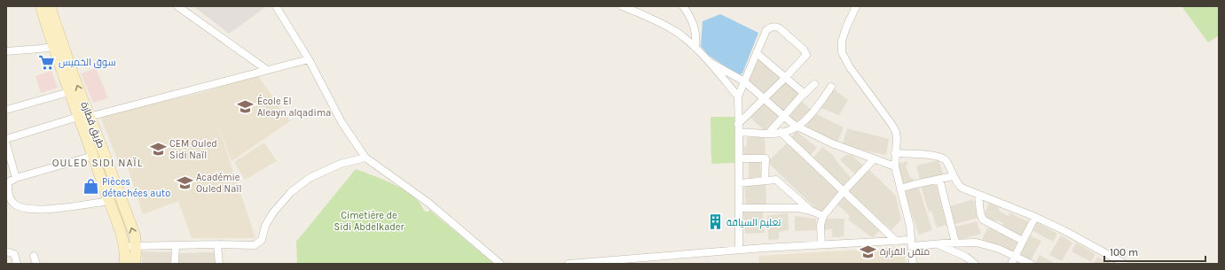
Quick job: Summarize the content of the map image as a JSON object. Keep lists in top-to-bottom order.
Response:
{
  "streets": {
    "main road": ["طريق قطارة"]
  },
  "districts": ["OULED SIDI NAÏL"],
  "parks": ["Cimetière de Sidi Abdelkader"],
  "places": {
    "supermarket": ["سوق الخميس"],
    "school or university": [
      "École El Aleayn alqadima",
      "CEM Ouled Sidi Naïl",
      "Académie Ouled Naïl",
      "متقن القرارة"
    ],
    "shop": ["Pièces détachées auto"],
    "building": ["تعليم السياقة"]
  },
  "scale_bar": "100 m"
}
